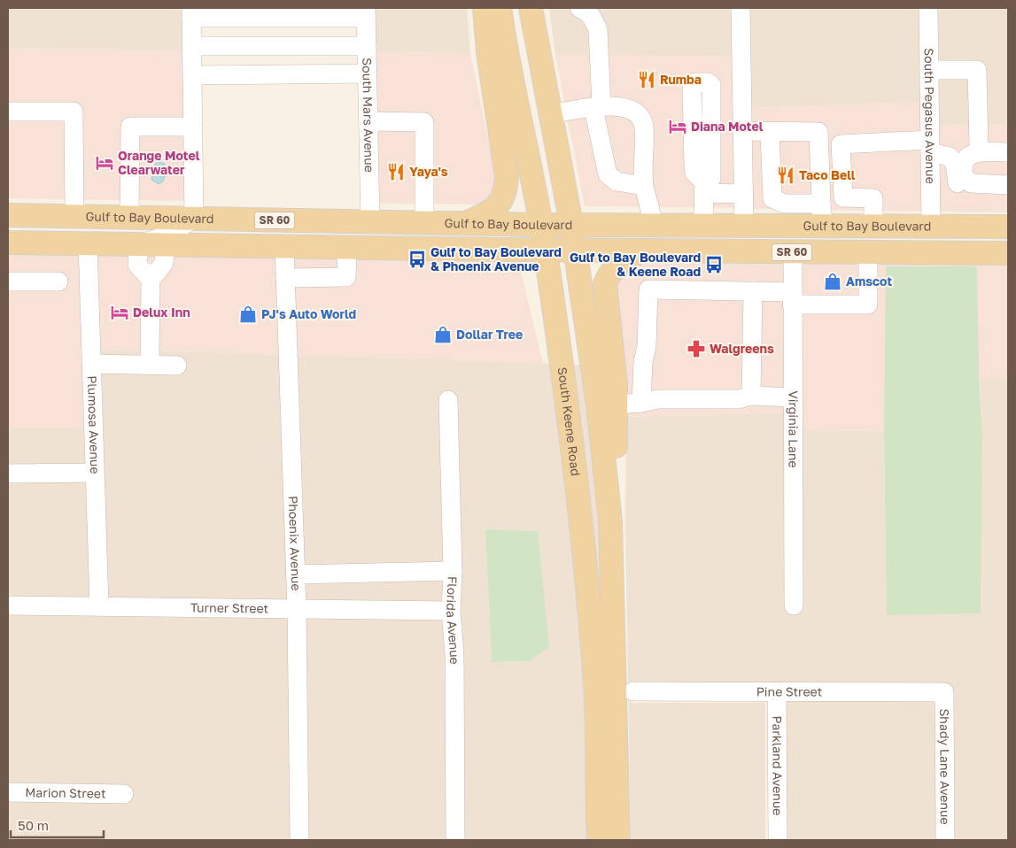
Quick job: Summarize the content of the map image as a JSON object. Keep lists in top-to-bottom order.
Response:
{
  "streets": {
    "main road": ["Gulf to Bay Boulevard", "SR 60", "South Keene Road"],
    "street": [
      "South Mars Avenue",
      "South Pegasus Avenue",
      "Plumosa Avenue",
      "Virginia Lane",
      "Phoenix Avenue",
      "Turner Street",
      "Florida Avenue",
      "Pine Street",
      "Parkland Avenue",
      "Shady Lane Avenue",
      "Marion Street"
    ]
  },
  "crossings": [
    ["South Mars Avenue", "Gulf to Bay Boulevard"],
    ["South Pegasus Avenue", "Gulf to Bay Boulevard"],
    ["Gulf to Bay Boulevard", "South Keene Road"],
    ["SR 60", "South Keene Road"],
    ["SR 60", "Plumosa Avenue"],
    ["SR 60", "Virginia Lane"],
    ["SR 60", "Phoenix Avenue"],
    ["Plumosa Avenue", "Turner Street"],
    ["Phoenix Avenue", "Turner Street"],
    ["Turner Street", "Florida Avenue"],
    ["Pine Street", "Parkland Avenue"],
    ["Pine Street", "Shady Lane Avenue"]
  ],
  "places": {
    "restaurant": ["Rumba", "Yaya's", "Taco Bell"],
    "hotel": ["Diana Motel", "Orange Motel Clearwater", "Delux Inn"],
    "bus stop": ["Gulf to Bay Boulevard & Phoenix Avenue", "Gulf to Bay Boulevard & Keene Road"],
    "shop": ["Amscot", "PJ's Auto World", "Dollar Tree"],
    "pharmacy": ["Walgreens"]
  },
  "scale_bar": "50 m"
}
